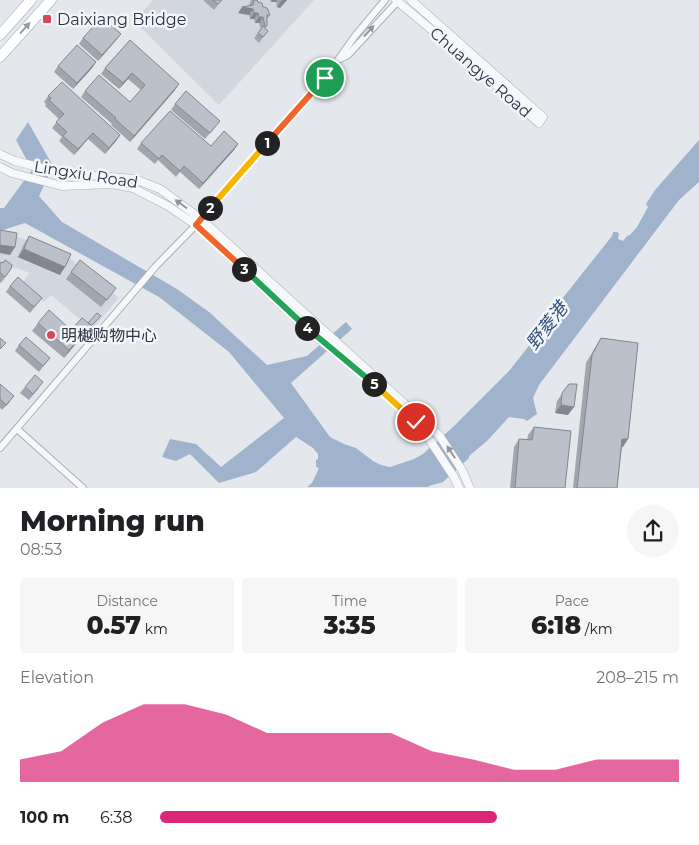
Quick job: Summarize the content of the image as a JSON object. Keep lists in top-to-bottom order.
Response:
{
  "streets": {
    "street": ["Chuangye Road", "Lingxiu Road"]
  },
  "water": ["野菱港"],
  "places": {
    "transit": ["Daixiang Bridge"],
    "other": ["明樾购物中心"]
  },
  "page": {
    "pins": [
      "1",
      "2",
      "3",
      "4",
      "5"
    ],
    "heading": ["Morning run", "08:53"],
    "stats": [
      ["Distance", "0.57 km"],
      ["Time", "3:35"],
      ["Pace", "6:18 /km"]
    ],
    "chart": ["Elevation", "208–215 m"],
    "list": [
      {
        "name": "100 m",
        "note": "6:38"
      }
    ]
  }
}
